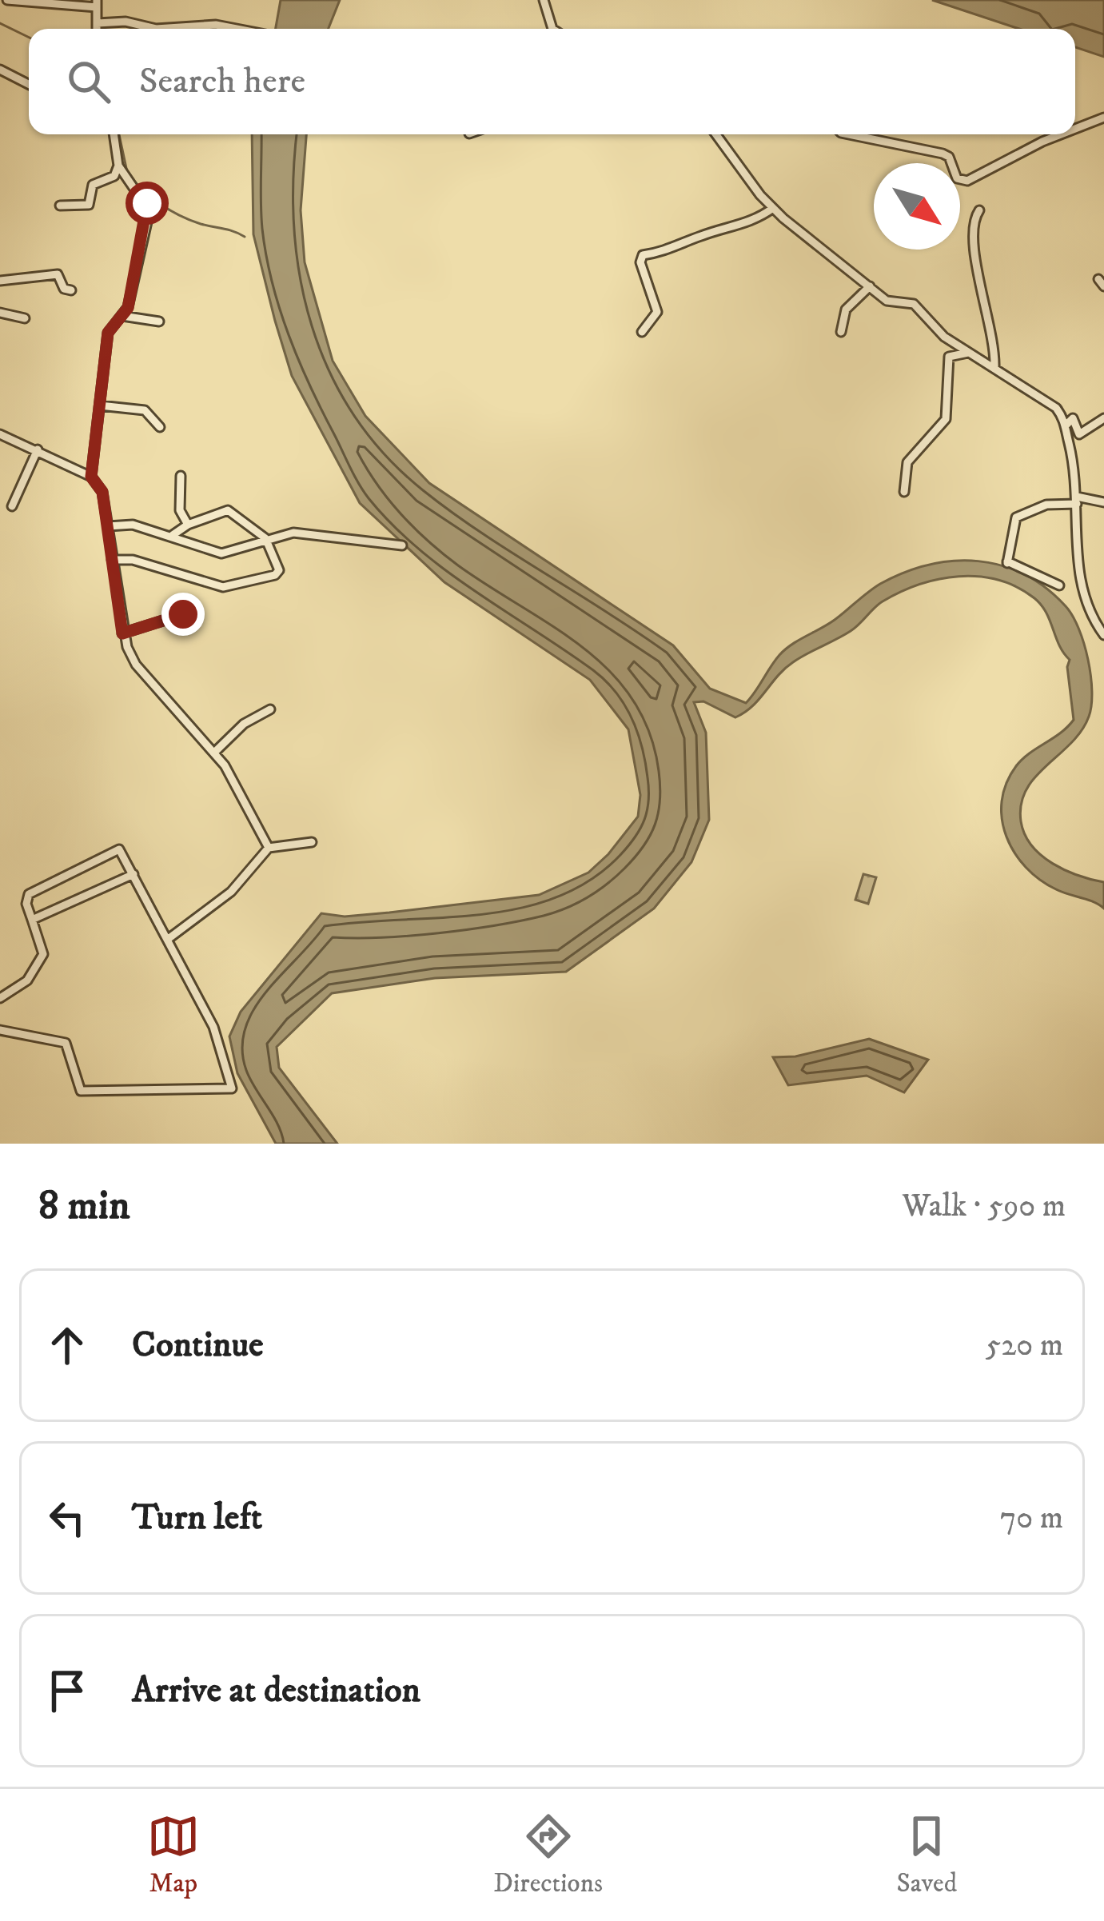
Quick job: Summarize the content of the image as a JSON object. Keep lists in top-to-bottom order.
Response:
{
  "north": "bottom right",
  "page": {
    "search": "Search here",
    "heading": ["8 min", "Walk · 590 m"],
    "list": [
      ["Continue", "520 m"],
      ["Turn left", "70 m"],
      "Arrive at destination"
    ],
    "nav": ["Map", "Directions", "Saved"]
  }
}
